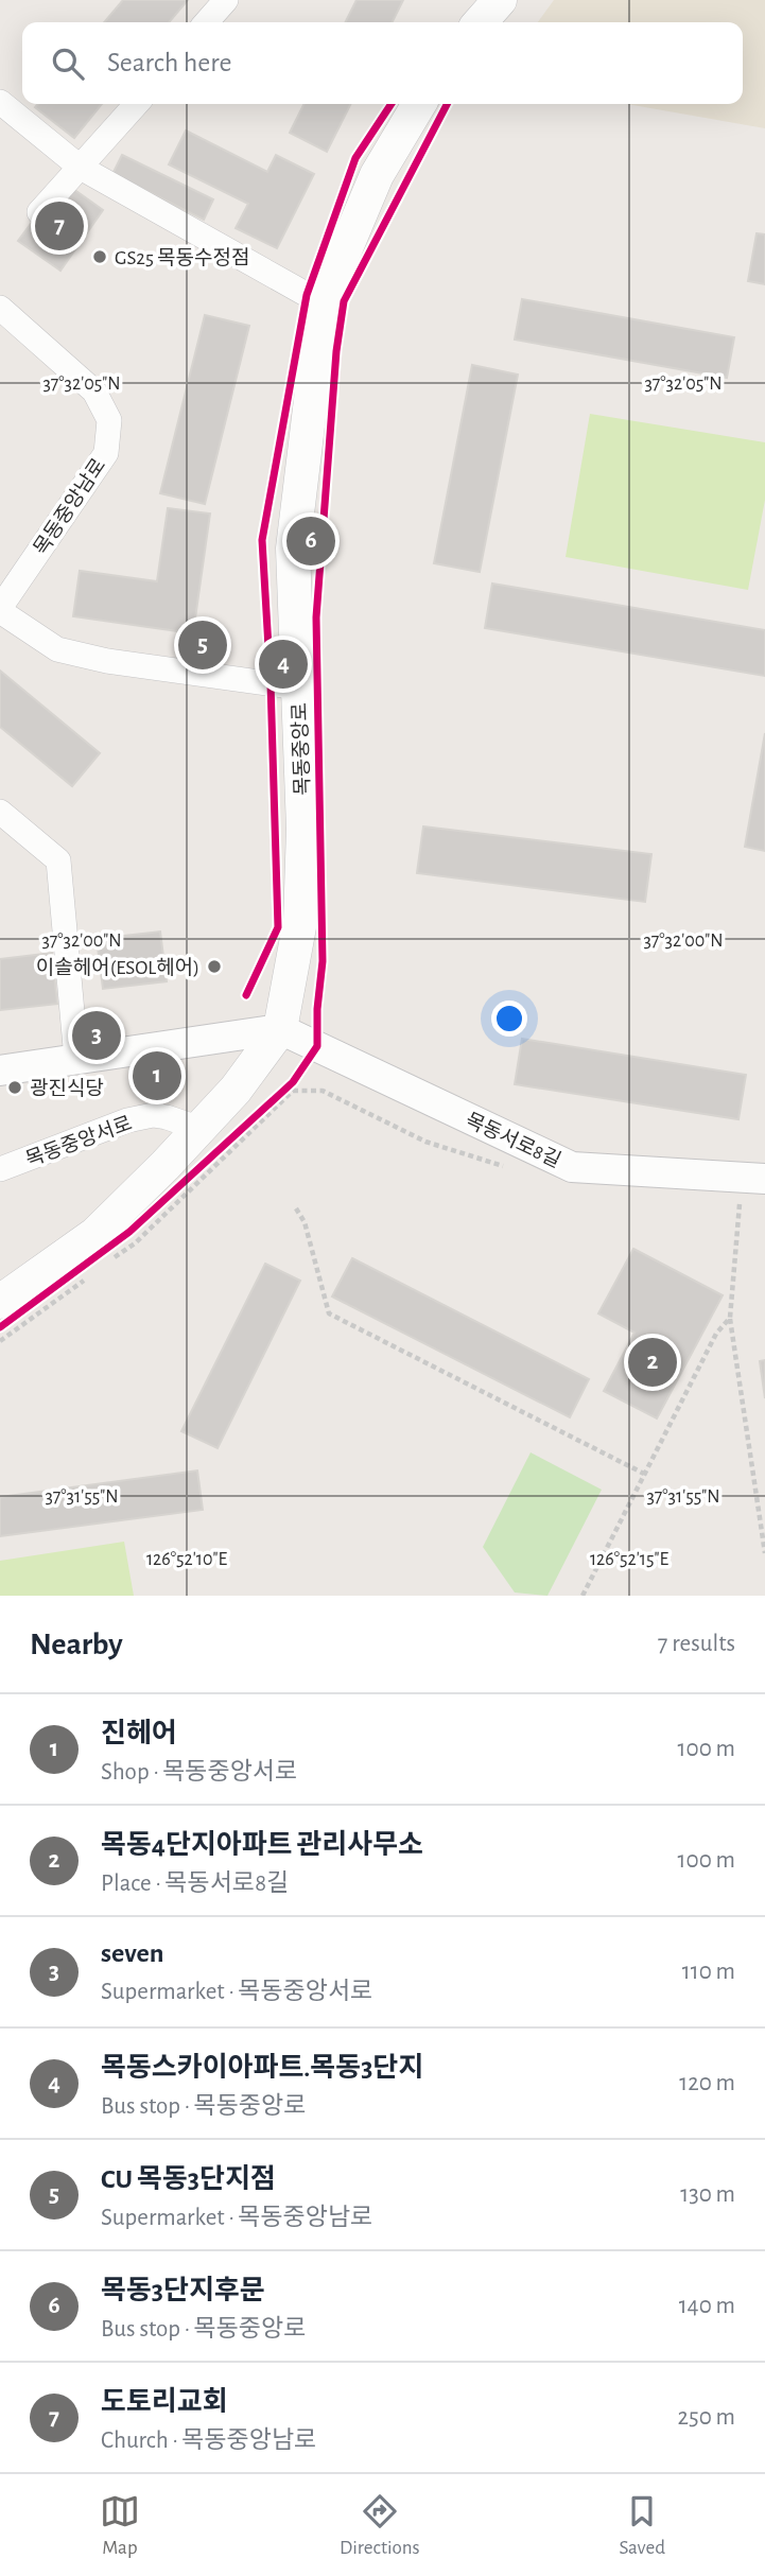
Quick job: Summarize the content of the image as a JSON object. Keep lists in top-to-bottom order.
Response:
{
  "streets": {
    "main road": ["목동중앙로"],
    "street": ["목동중앙남로", "목동서로8길", "목동중앙서로"]
  },
  "crossings": [
    ["목동중앙남로", "목동중앙로"],
    ["목동중앙로", "목동서로8길"],
    ["목동중앙로", "목동중앙서로"]
  ],
  "places": ["GS25 목동수정점", "이솔헤어(ESOL헤어)", "광진식당"],
  "page": {
    "search": "Search here",
    "pins": [
      "7",
      "6",
      "5",
      "4",
      "3",
      "1",
      "2"
    ],
    "heading": ["Nearby", "7 results"],
    "list": [
      {
        "mark": "1",
        "name": "진헤어",
        "note": "Shop · 목동중앙서로",
        "value": "100 m"
      },
      {
        "mark": "2",
        "name": "목동4단지아파트 관리사무소",
        "note": "Place · 목동서로8길",
        "value": "100 m"
      },
      {
        "mark": "3",
        "name": "seven",
        "note": "Supermarket · 목동중앙서로",
        "value": "110 m"
      },
      {
        "mark": "4",
        "name": "목동스카이아파트.목동3단지",
        "note": "Bus stop · 목동중앙로",
        "value": "120 m"
      },
      {
        "mark": "5",
        "name": "CU 목동3단지점",
        "note": "Supermarket · 목동중앙남로",
        "value": "130 m"
      },
      {
        "mark": "6",
        "name": "목동3단지후문",
        "note": "Bus stop · 목동중앙로",
        "value": "140 m"
      },
      {
        "mark": "7",
        "name": "도토리교회",
        "note": "Church · 목동중앙남로",
        "value": "250 m"
      }
    ],
    "nav": ["Map", "Directions", "Saved"]
  },
  "coordinates": [
    "37°32'05\"N",
    "37°32'00\"N",
    "37°31'55\"N",
    "126°52'10\"E",
    "126°52'15\"E"
  ]
}
